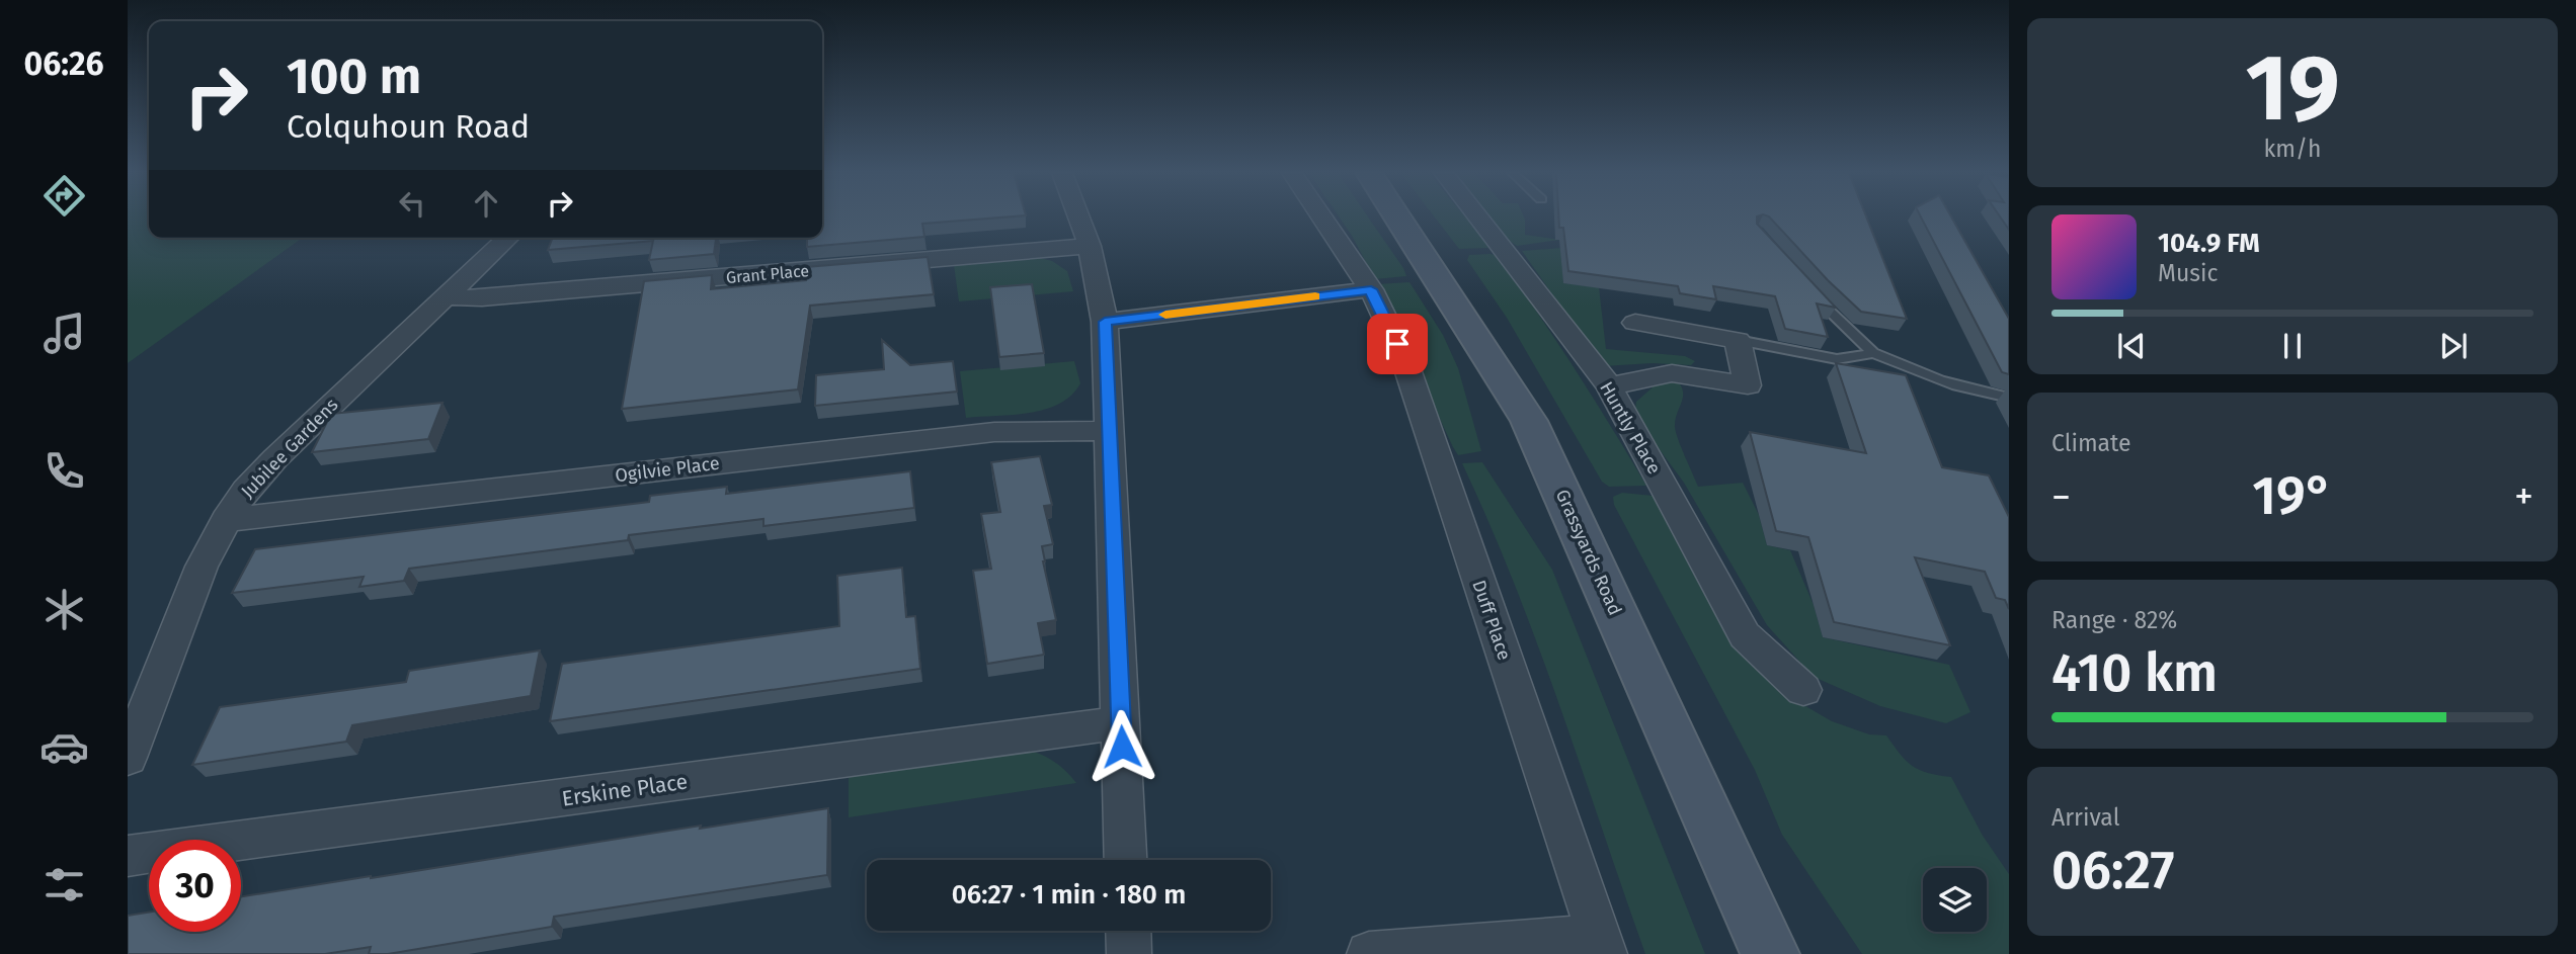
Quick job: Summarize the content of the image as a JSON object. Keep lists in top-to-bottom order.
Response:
{
  "streets": {
    "main road": ["Grassyards Road"],
    "street": [
      "Grant Place",
      "Huntly Place",
      "Jubilee Gardens",
      "Ogilvie Place",
      "Duff Place",
      "Erskine Place"
    ]
  },
  "crossings": [
    ["Grant Place", "Jubilee Gardens"],
    ["Jubilee Gardens", "Ogilvie Place"]
  ],
  "page": {
    "tabs": "06:26",
    "tile": [
      ["19", "km/h"],
      "Climate",
      ["Range · 82%", "410 km"],
      ["Arrival", "06:27"]
    ],
    "turn": ["100 m", "Colquhoun Road"],
    "song": ["104.9 FM", "Music"],
    "heat": ["−", "19°", "+"],
    "limit": "30",
    "trip": "06:27 · 1 min · 180 m"
  }
}
